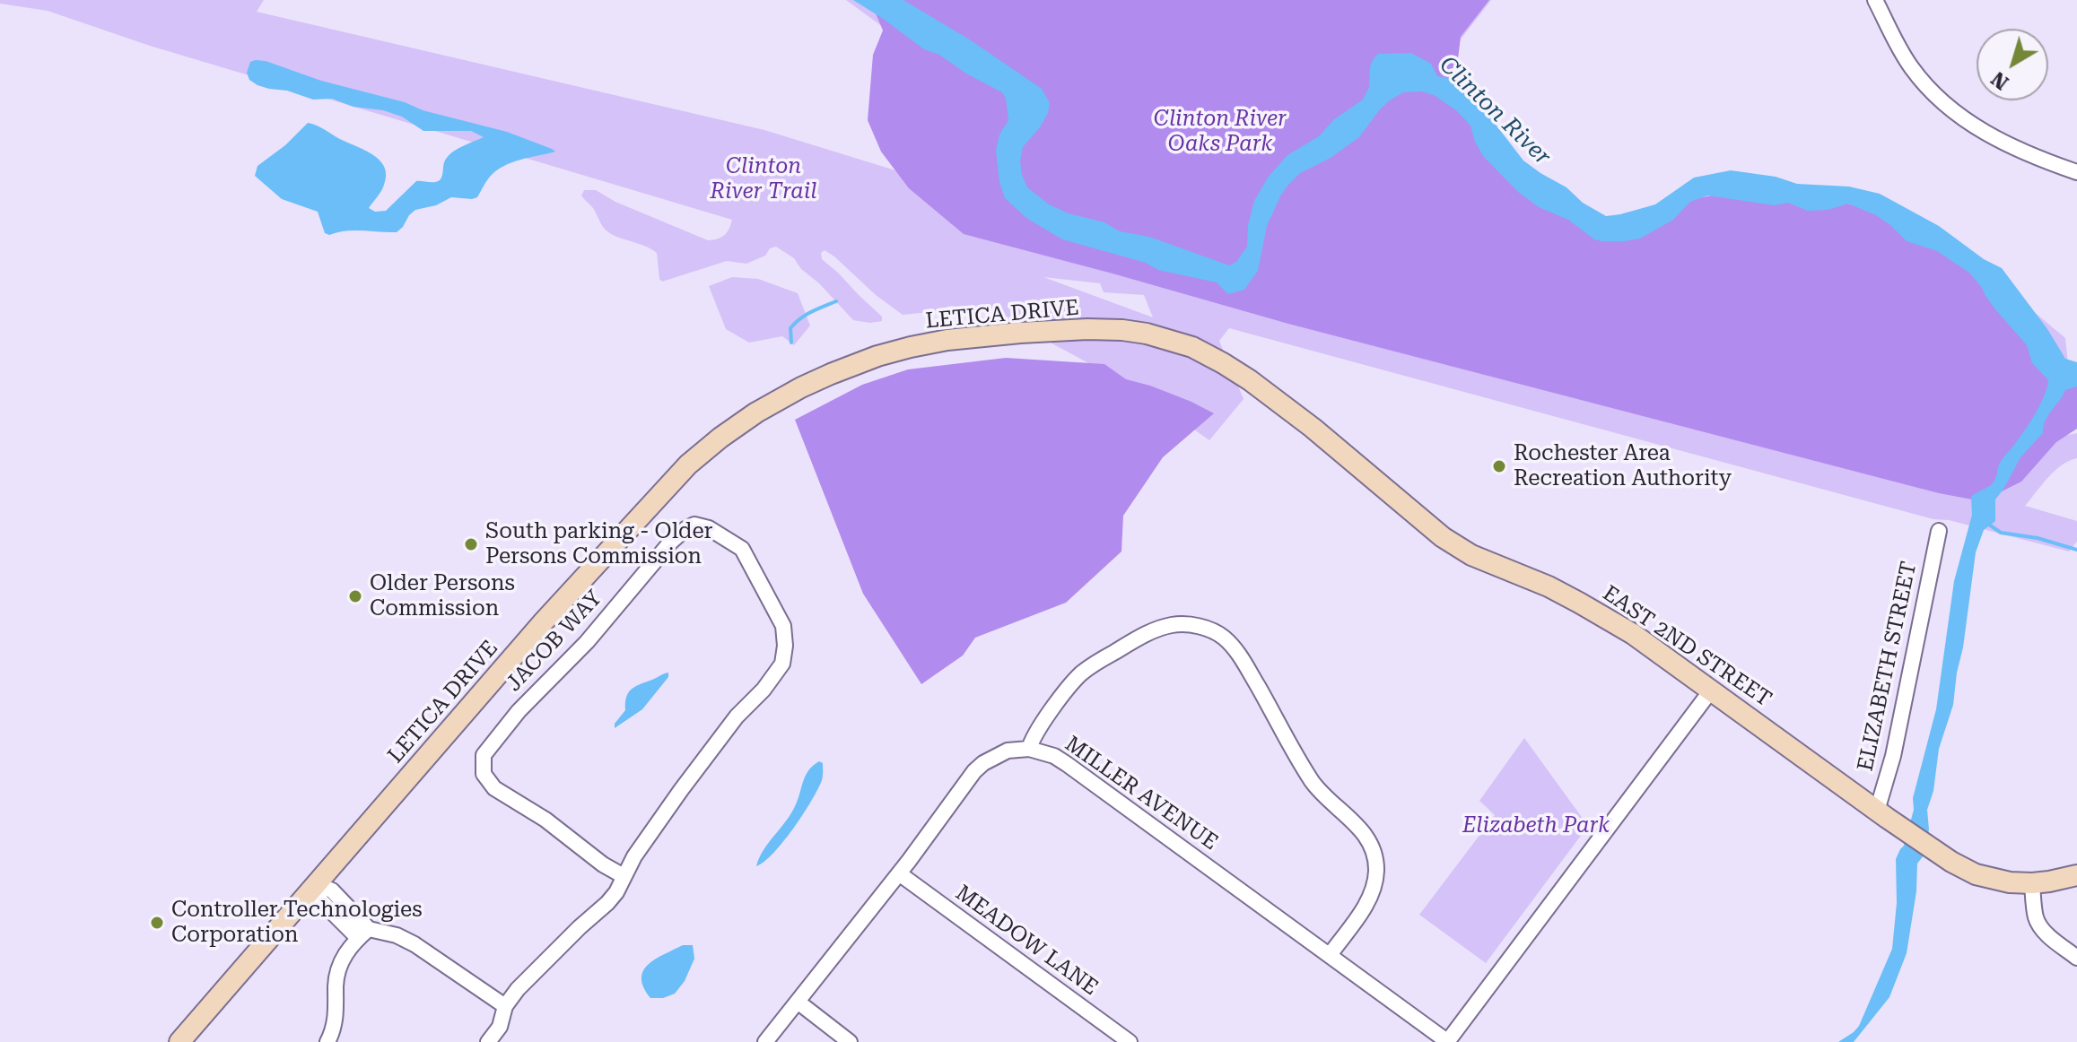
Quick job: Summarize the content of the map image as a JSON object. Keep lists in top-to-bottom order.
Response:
{
  "streets": {
    "street": [
      "LETICA DRIVE",
      "JACOB WAY",
      "EAST 2ND STREET",
      "ELIZABETH STREET",
      "MILLER AVENUE",
      "MEADOW LANE"
    ]
  },
  "crossings": [
    ["LETICA DRIVE", "EAST 2ND STREET"],
    ["EAST 2ND STREET", "ELIZABETH STREET"],
    ["MILLER AVENUE", "MEADOW LANE"]
  ],
  "water": ["Clinton River"],
  "parks": ["Clinton River Oaks Park", "Clinton River Trail", "Elizabeth Park"],
  "places": [
    "Rochester Area Recreation Authority",
    "South parking - Older Persons Commission",
    "Older Persons Commission",
    "Controller Technologies Corporation"
  ],
  "north": "bottom left"
}
